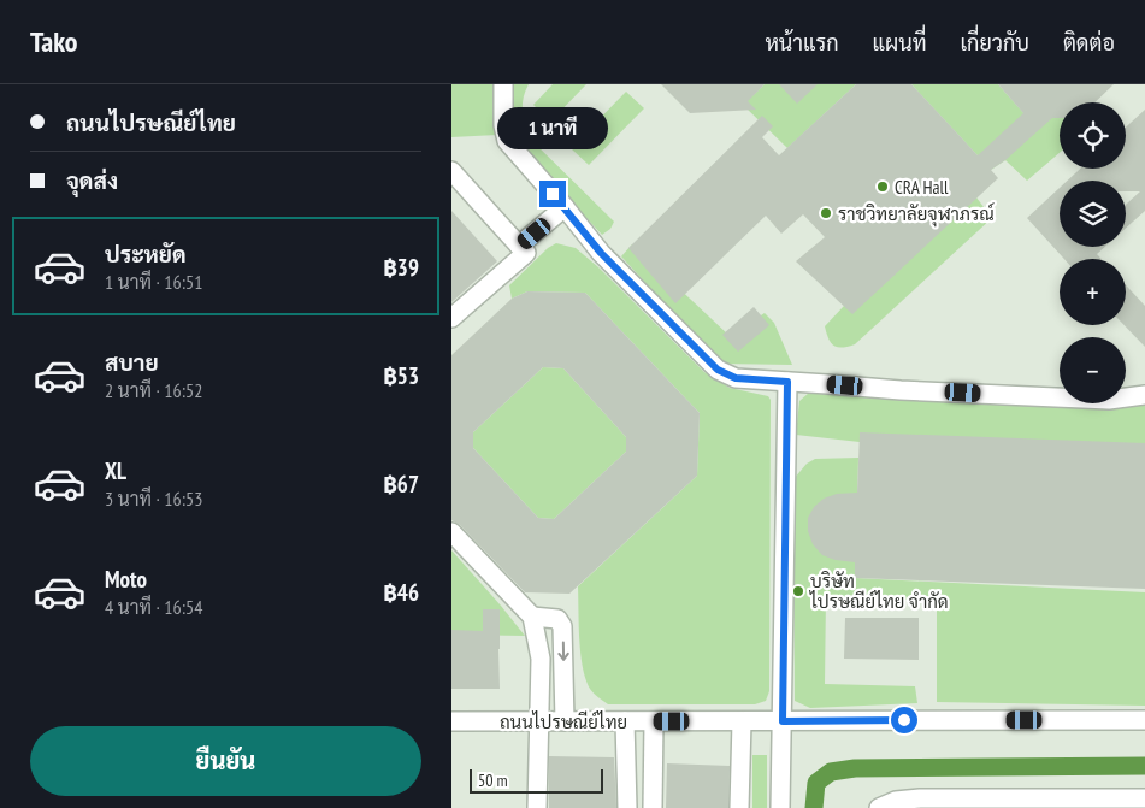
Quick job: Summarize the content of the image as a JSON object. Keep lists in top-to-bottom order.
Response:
{
  "streets": {
    "street": ["ถนนไปรษณีย์ไทย"]
  },
  "places": ["CRA Hall", "ราชวิทยาลัยจุฬาภรณ์", "บริษัท ไปรษณีย์ไทย จำกัด"],
  "scale_bar": "50 m",
  "page": {
    "header": "Tako",
    "nav": [
      "หน้าแรก",
      "แผนที่",
      "เกี่ยวกับ",
      "ติดต่อ"
    ],
    "banner": ["ถนนไปรษณีย์ไทย", "จุดส่ง"],
    "map_buttons": ["+", "−"],
    "bubble": "1 นาที",
    "list": [
      {
        "name": "ประหยัด",
        "note": "1 นาที · 16:51",
        "value": "฿39"
      },
      {
        "name": "สบาย",
        "note": "2 นาที · 16:52",
        "value": "฿53"
      },
      {
        "name": "XL",
        "note": "3 นาที · 16:53",
        "value": "฿67"
      },
      {
        "name": "Moto",
        "note": "4 นาที · 16:54",
        "value": "฿46"
      }
    ],
    "buttons": "ยืนยัน",
    "scale": "50 m"
  }
}
